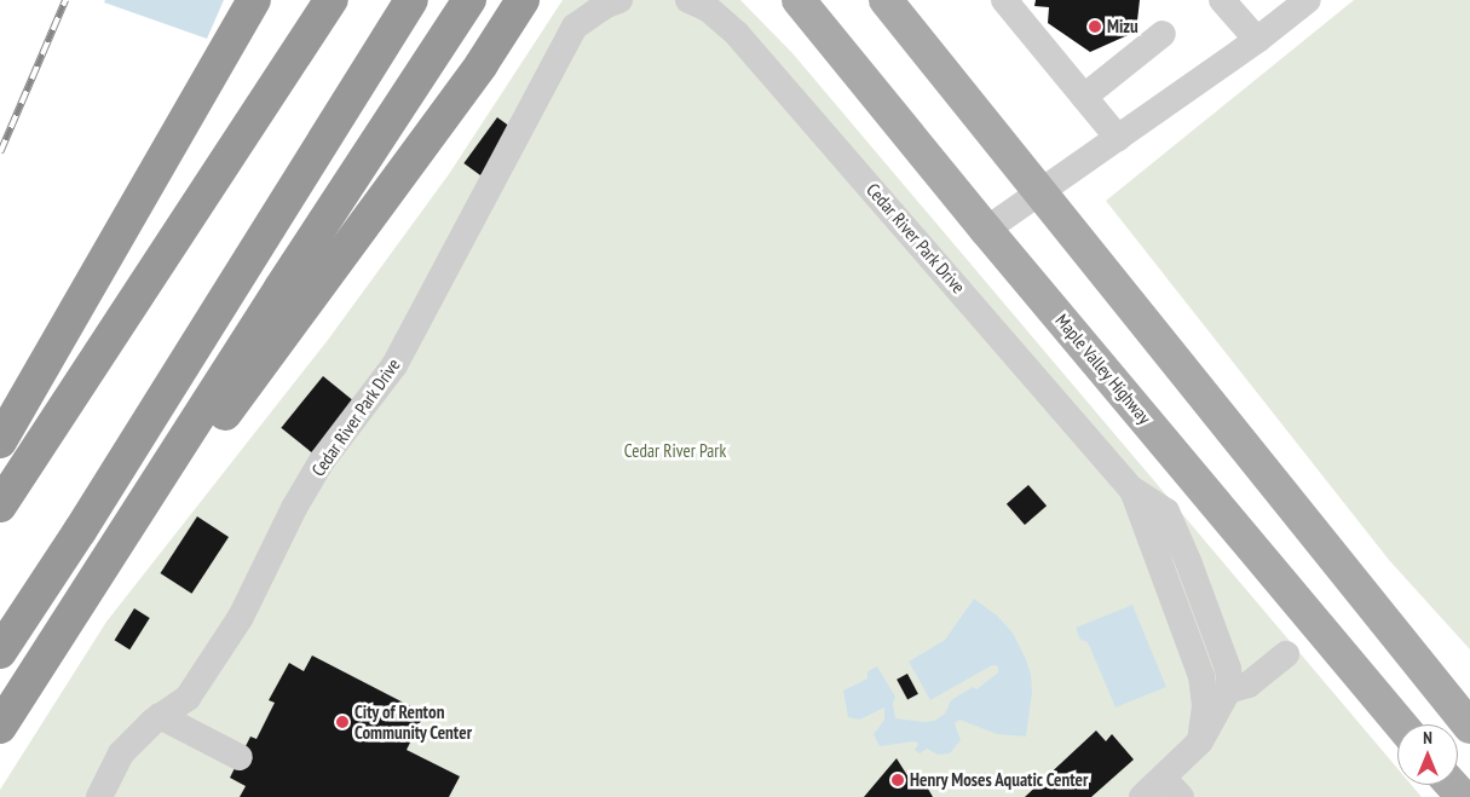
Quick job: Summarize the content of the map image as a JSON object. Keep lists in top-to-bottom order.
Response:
{
  "streets": {
    "main road": ["Maple Valley Highway"],
    "lane": ["Cedar River Park Drive"]
  },
  "parks": ["Cedar River Park"],
  "places": ["Mizu", "City of Renton Community Center", "Henry Moses Aquatic Center"],
  "north": "top"
}
